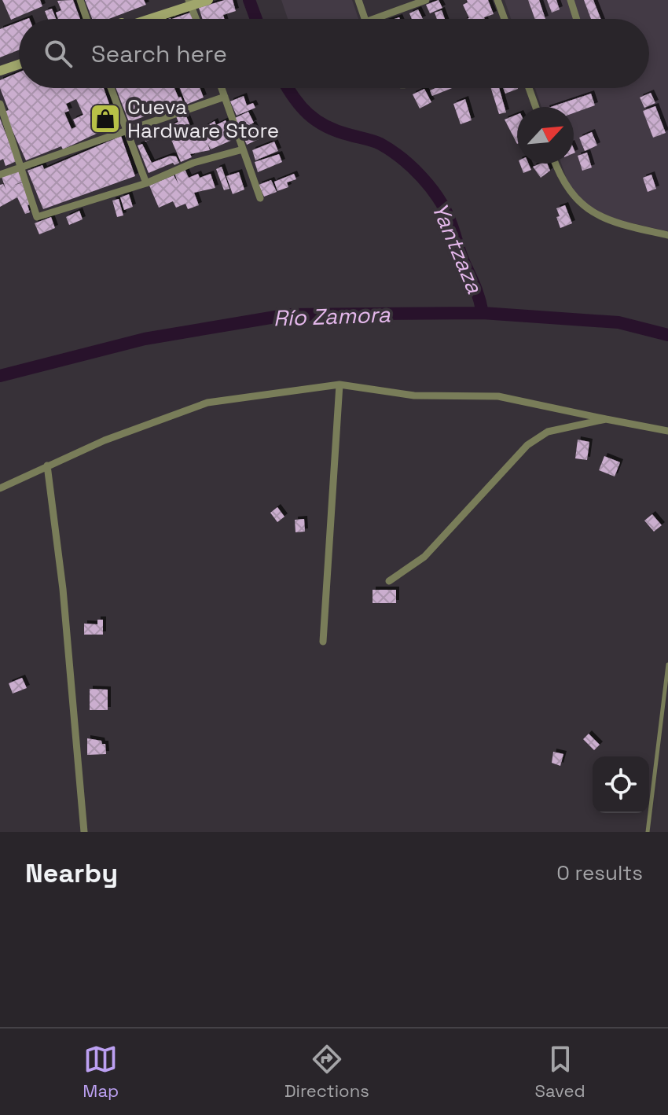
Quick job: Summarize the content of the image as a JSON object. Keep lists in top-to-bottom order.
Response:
{
  "water": ["Yantzaza", "Río Zamora"],
  "places": {
    "shop": ["Cueva Hardware Store"]
  },
  "north": "top right",
  "page": {
    "search": "Search here",
    "heading": ["Nearby", "0 results"],
    "nav": ["Map", "Directions", "Saved"]
  }
}
